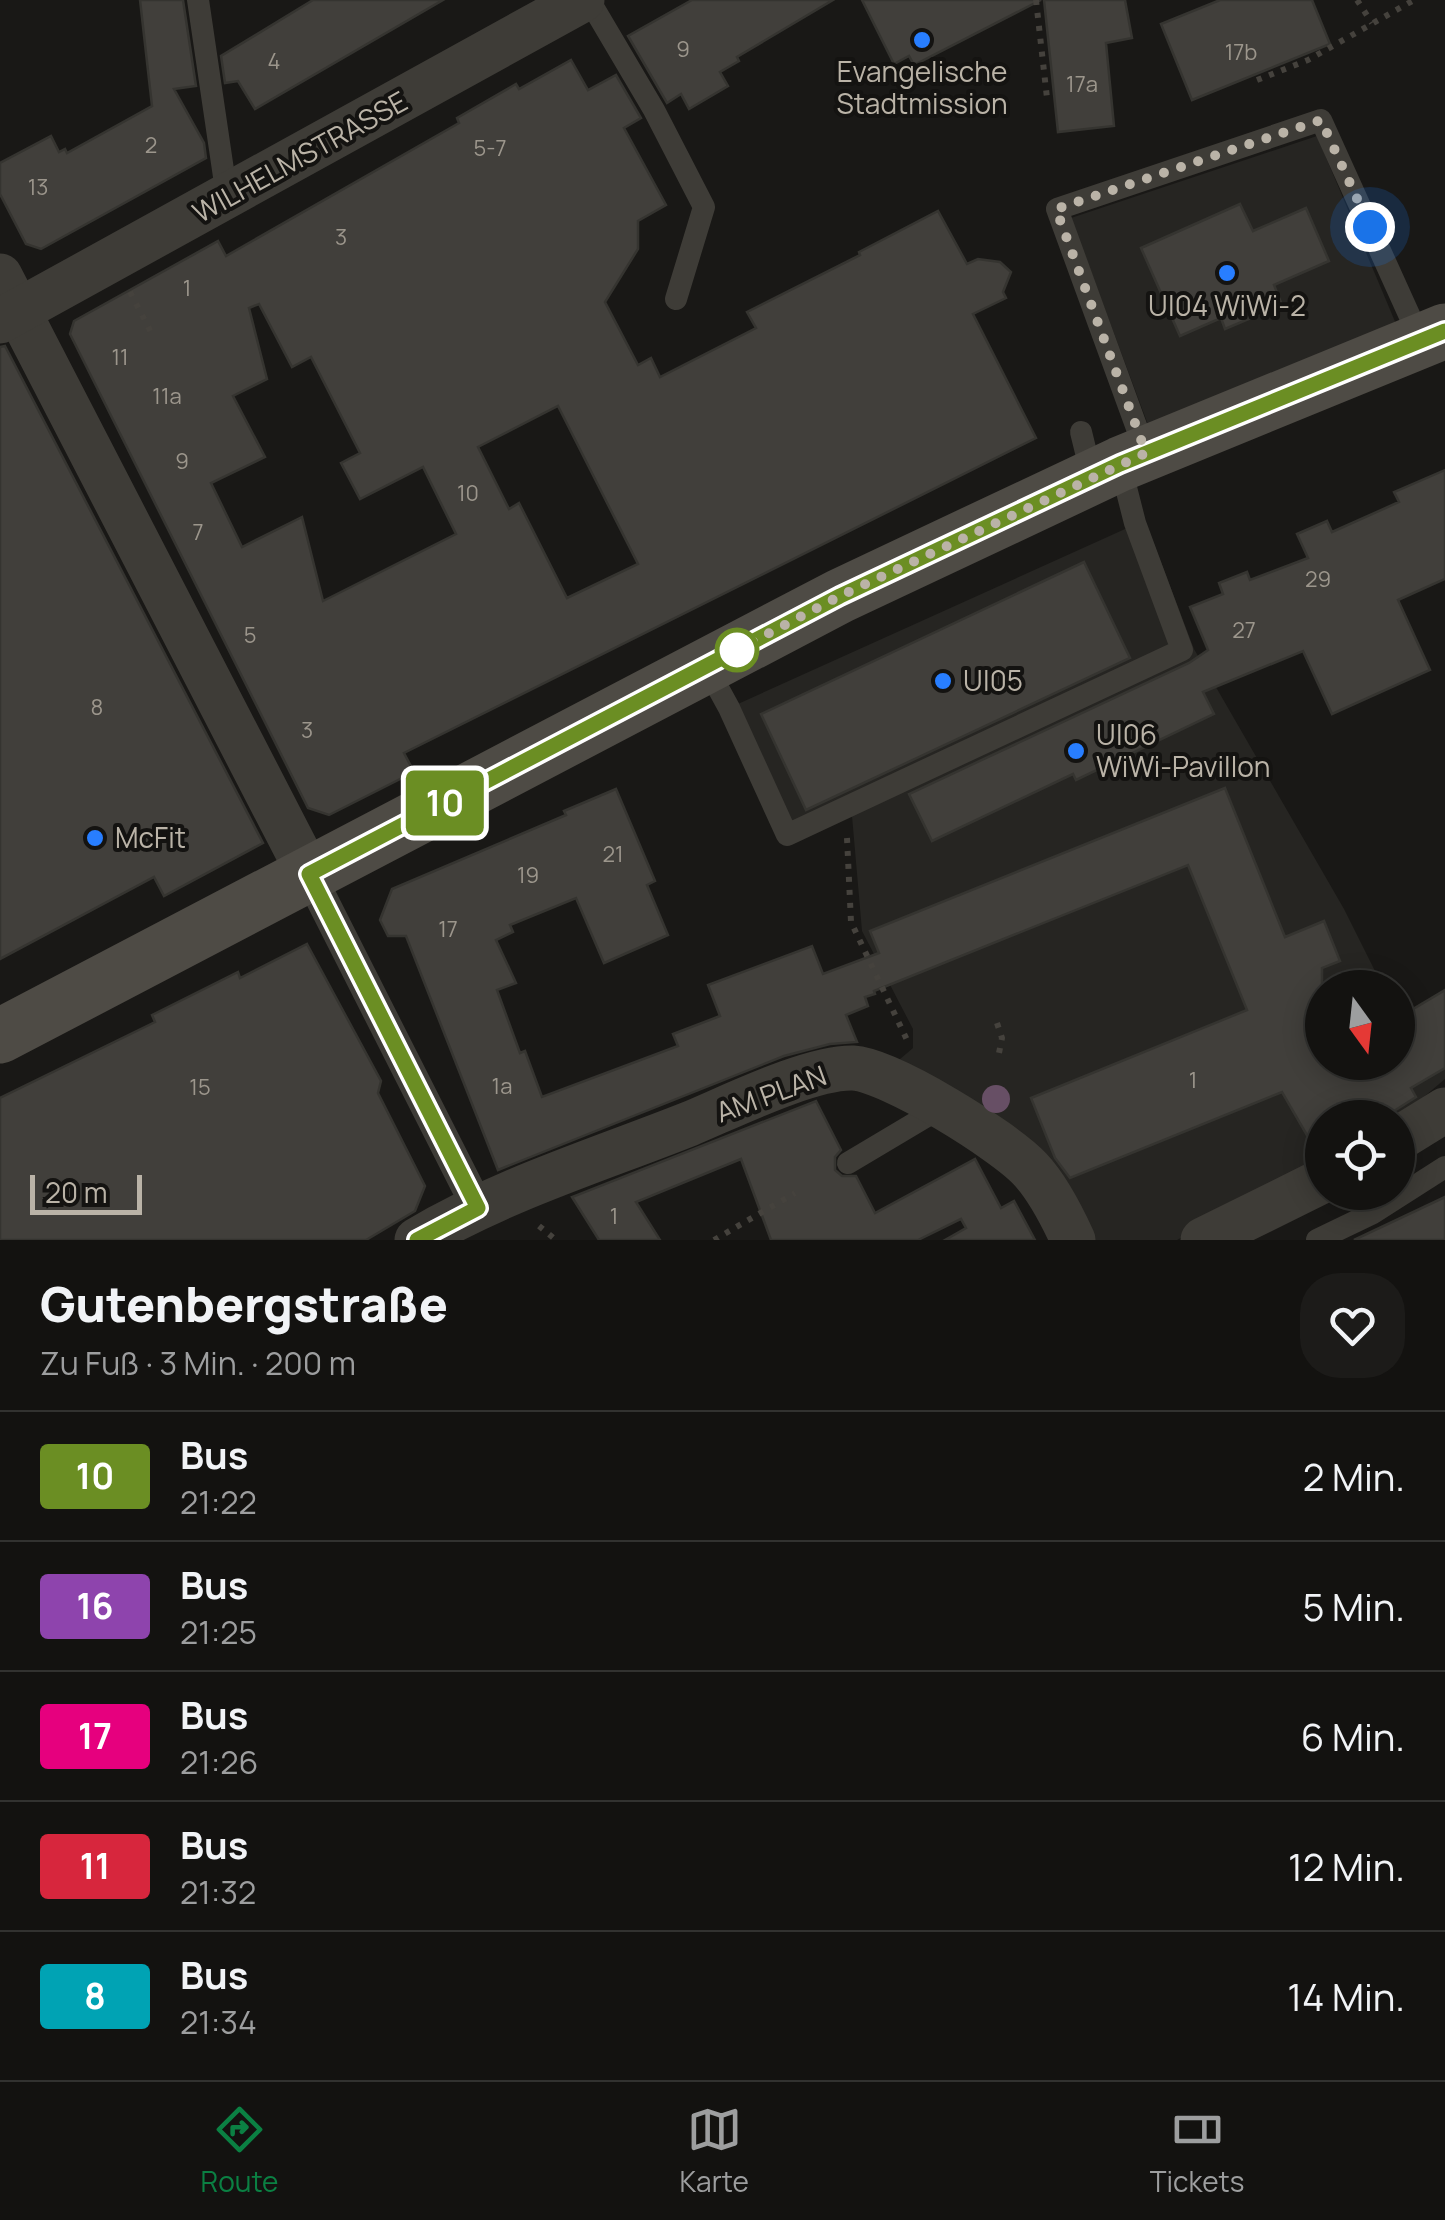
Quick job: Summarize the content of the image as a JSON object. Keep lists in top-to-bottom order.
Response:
{
  "streets": {
    "street": ["WILHELMSTRASSE", "AM PLAN"]
  },
  "places": [
    "Evangelische Stadtmission",
    "U|04 WiWi-2",
    "U|05",
    "U|06 WiWi-Pavillon",
    "McFit"
  ],
  "lines": ["bus line 10"],
  "house_numbers": [
    "9",
    "17b",
    "4",
    "17a",
    "2",
    "5-7",
    "13",
    "3",
    "1",
    "11",
    "11a",
    "9",
    "10",
    "7",
    "29",
    "27",
    "5",
    "8",
    "3",
    "21",
    "19",
    "17",
    "1",
    "1a",
    "15",
    "1"
  ],
  "scale_bar": "20 m",
  "north": "bottom",
  "page": {
    "on_map": "10",
    "scale": "20 m",
    "heading": ["Gutenbergstraße", "Zu Fuß · 3 Min. · 200 m"],
    "list": [
      {
        "mark": "10",
        "name": "Bus",
        "note": "21:22",
        "value": "2 Min."
      },
      {
        "mark": "16",
        "name": "Bus",
        "note": "21:25",
        "value": "5 Min."
      },
      {
        "mark": "17",
        "name": "Bus",
        "note": "21:26",
        "value": "6 Min."
      },
      {
        "mark": "11",
        "name": "Bus",
        "note": "21:32",
        "value": "12 Min."
      },
      {
        "mark": "8",
        "name": "Bus",
        "note": "21:34",
        "value": "14 Min."
      }
    ],
    "tabs": ["Route", "Karte", "Tickets"]
  }
}
